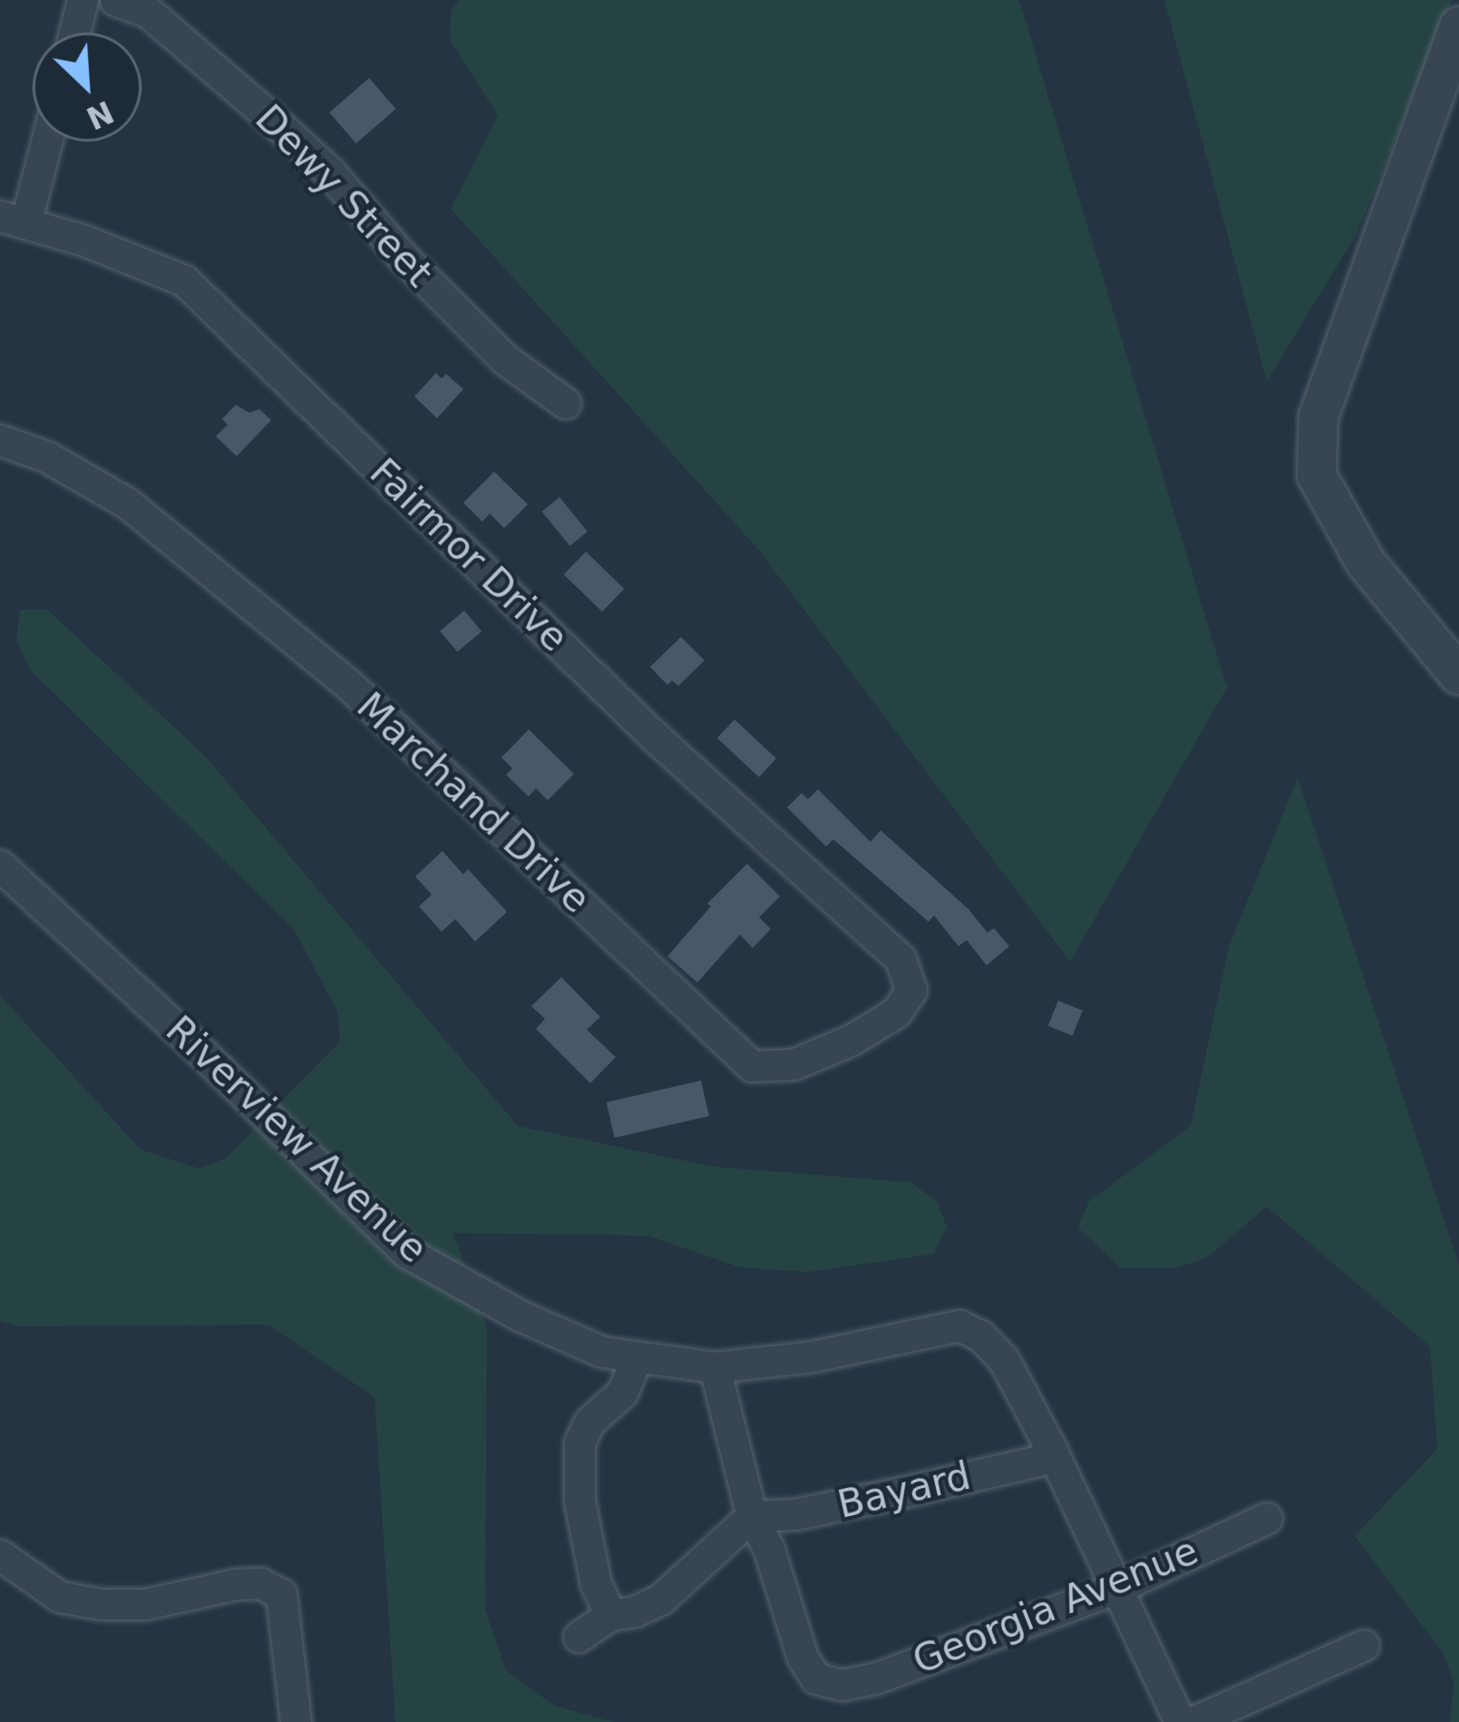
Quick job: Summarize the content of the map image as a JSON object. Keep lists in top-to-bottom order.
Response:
{
  "streets": {
    "street": [
      "Dewy Street",
      "Fairmor Drive",
      "Marchand Drive",
      "Riverview Avenue",
      "Bayard",
      "Georgia Avenue"
    ]
  },
  "crossings": [
    ["Fairmor Drive", "Marchand Drive"],
    ["Riverview Avenue", "Bayard"],
    ["Bayard", "Georgia Avenue"]
  ],
  "north": "bottom right"
}
